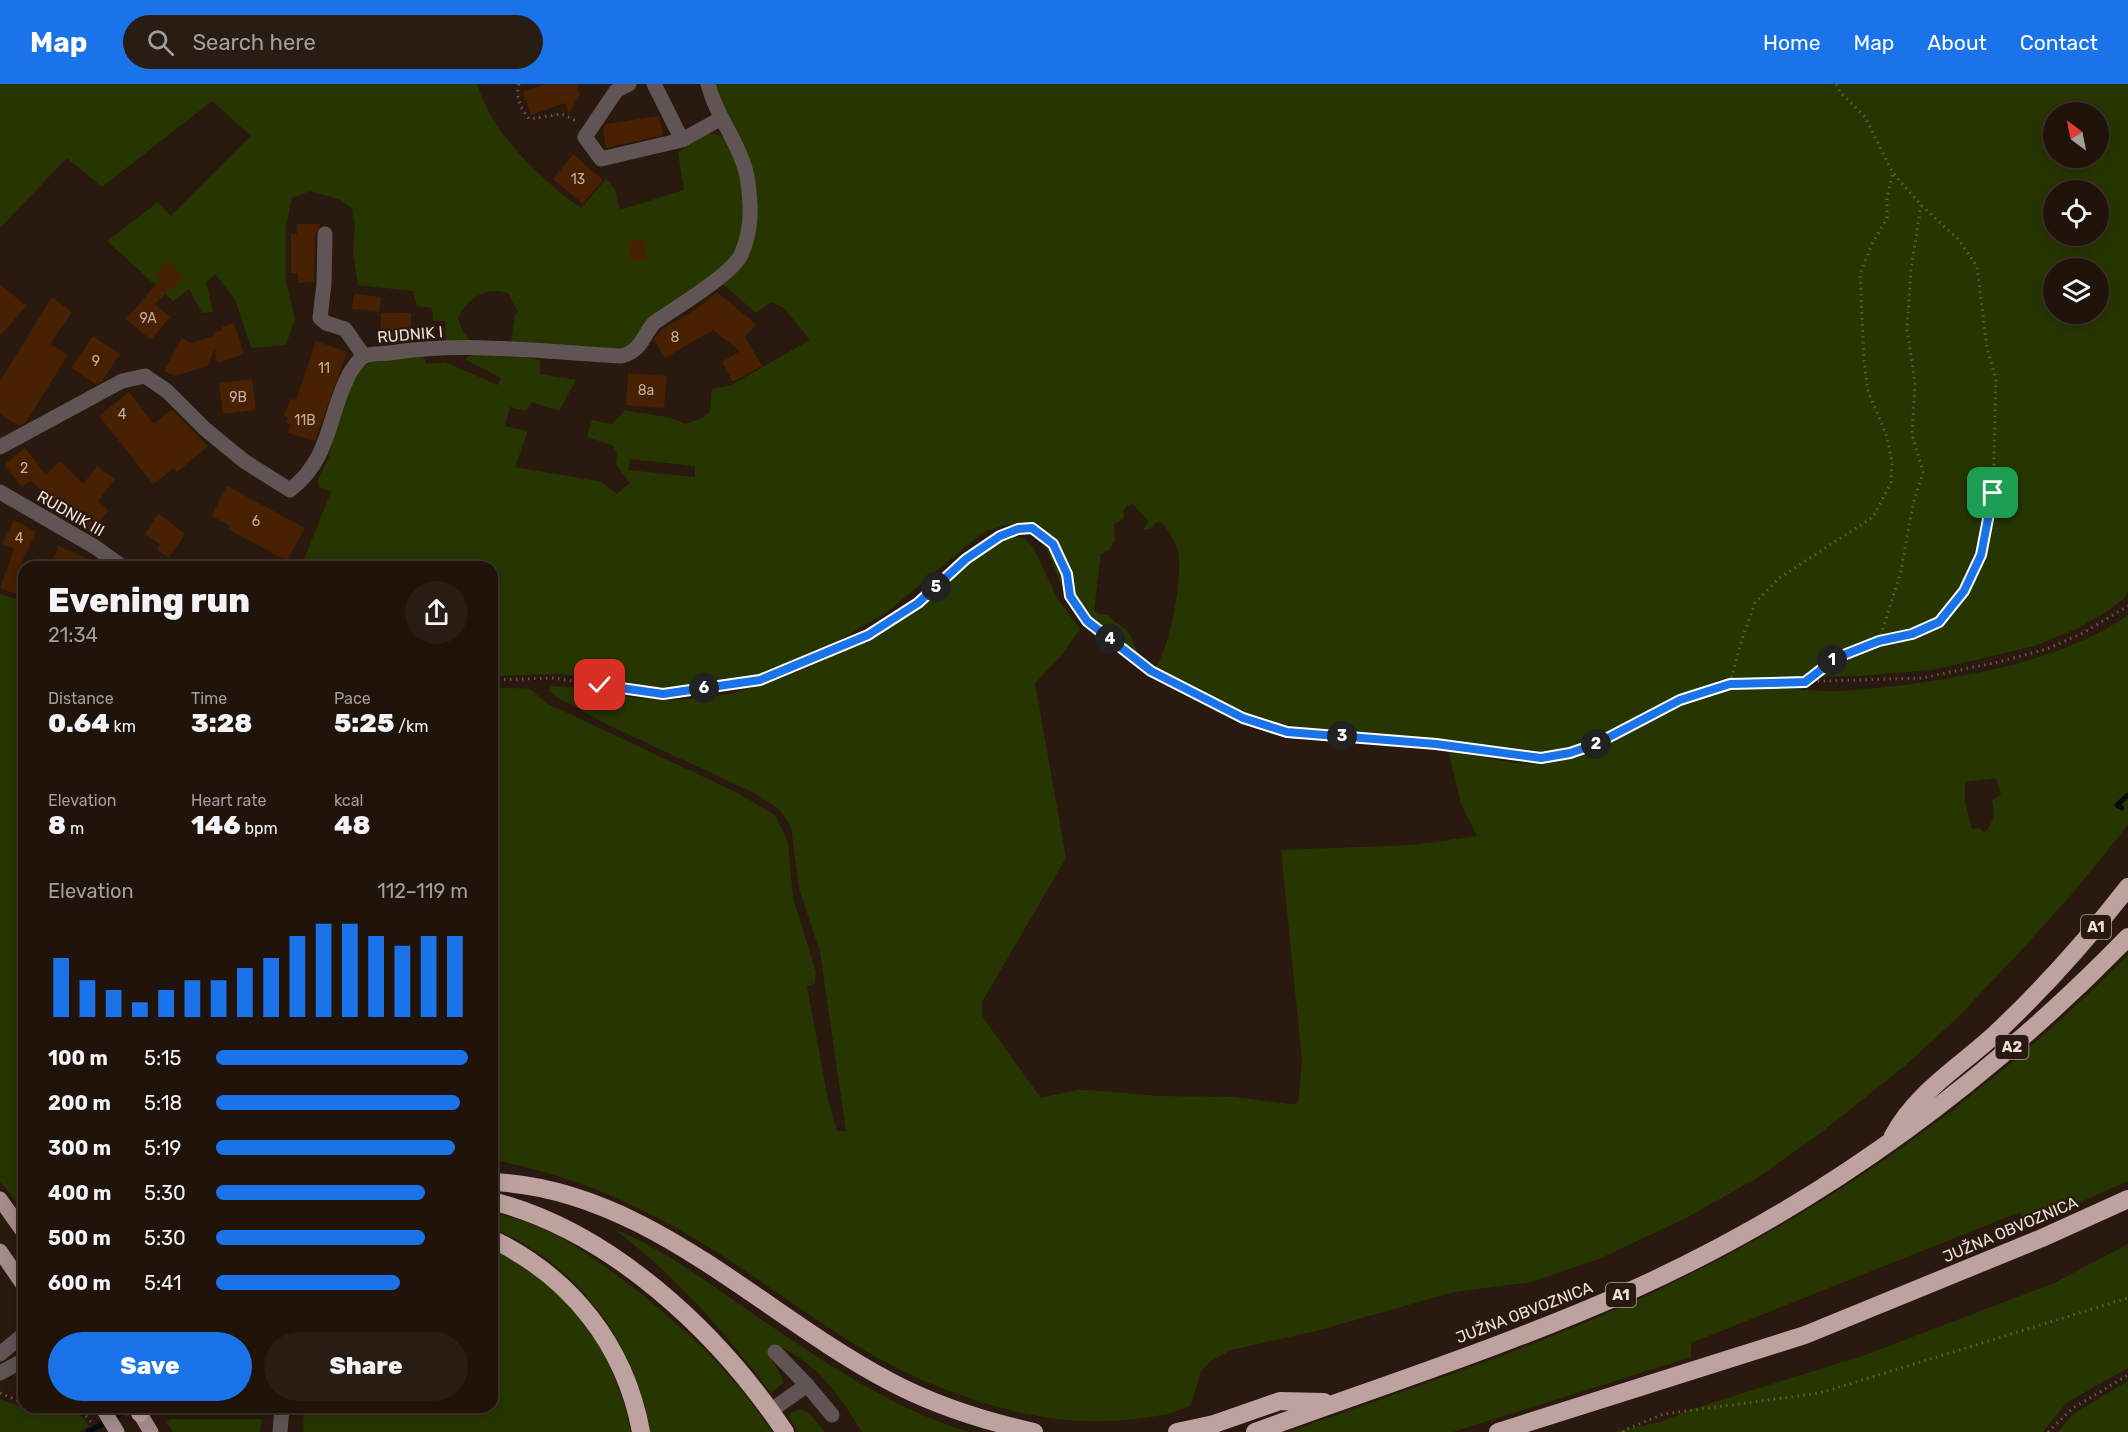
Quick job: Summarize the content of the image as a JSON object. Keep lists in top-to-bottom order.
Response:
{
  "streets": {
    "highway": ["A1", "A2", "JUŽNA OBVOZNICA"],
    "street": ["RUDNIK I", "RUDNIK III"]
  },
  "crossings": [
    ["A1", "A2"],
    ["A1", "JUŽNA OBVOZNICA"],
    ["A2", "JUŽNA OBVOZNICA"]
  ],
  "house_numbers": [
    "13",
    "9A",
    "8",
    "9",
    "11",
    "8a",
    "9B",
    "4",
    "11B",
    "2",
    "6",
    "4"
  ],
  "north": "top left",
  "page": {
    "header": "Map",
    "search": "Search here",
    "nav": [
      "Home",
      "Map",
      "About",
      "Contact"
    ],
    "heading": ["Evening run", "21:34"],
    "pins": [
      "5",
      "4",
      "1",
      "6",
      "3",
      "2"
    ],
    "stats": [
      ["Distance", "0.64 km"],
      ["Time", "3:28"],
      ["Pace", "5:25 /km"],
      ["Elevation", "8 m"],
      ["Heart rate", "146 bpm"],
      ["kcal", "48"]
    ],
    "chart": ["Elevation", "112–119 m"],
    "list": [
      {
        "name": "100 m",
        "note": "5:15"
      },
      {
        "name": "200 m",
        "note": "5:18"
      },
      {
        "name": "300 m",
        "note": "5:19"
      },
      {
        "name": "400 m",
        "note": "5:30"
      },
      {
        "name": "500 m",
        "note": "5:30"
      },
      {
        "name": "600 m",
        "note": "5:41"
      }
    ],
    "buttons": ["Save", "Share"]
  }
}
